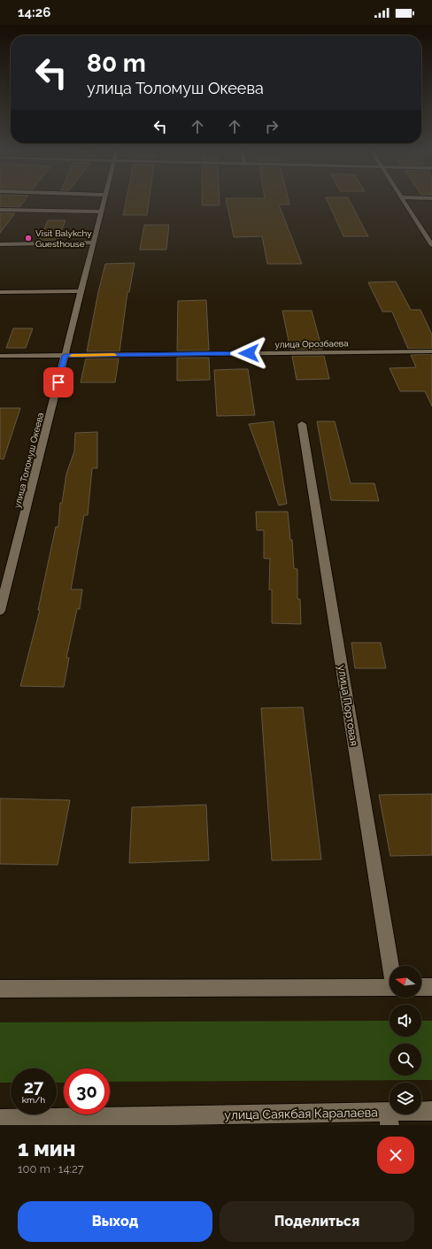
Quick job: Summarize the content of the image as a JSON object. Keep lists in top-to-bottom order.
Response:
{
  "streets": {
    "street": [
      "улица Орозбаева",
      "улица Толомуш Океева",
      "улица Портовая",
      "улица Саякбая Каралаева"
    ]
  },
  "crossings": [
    ["улица Орозбаева", "улица Толомуш Океева"]
  ],
  "places": ["Visit Balykchy Guesthouse"],
  "north": "left",
  "page": {
    "status": "14:26",
    "turn": ["80 m", "улица Толомуш Океева"],
    "speed": "27 km/h",
    "limit": "30",
    "heading": ["1 мин", "100 m · 14:27"],
    "buttons": ["Выход", "Поделиться"]
  }
}
